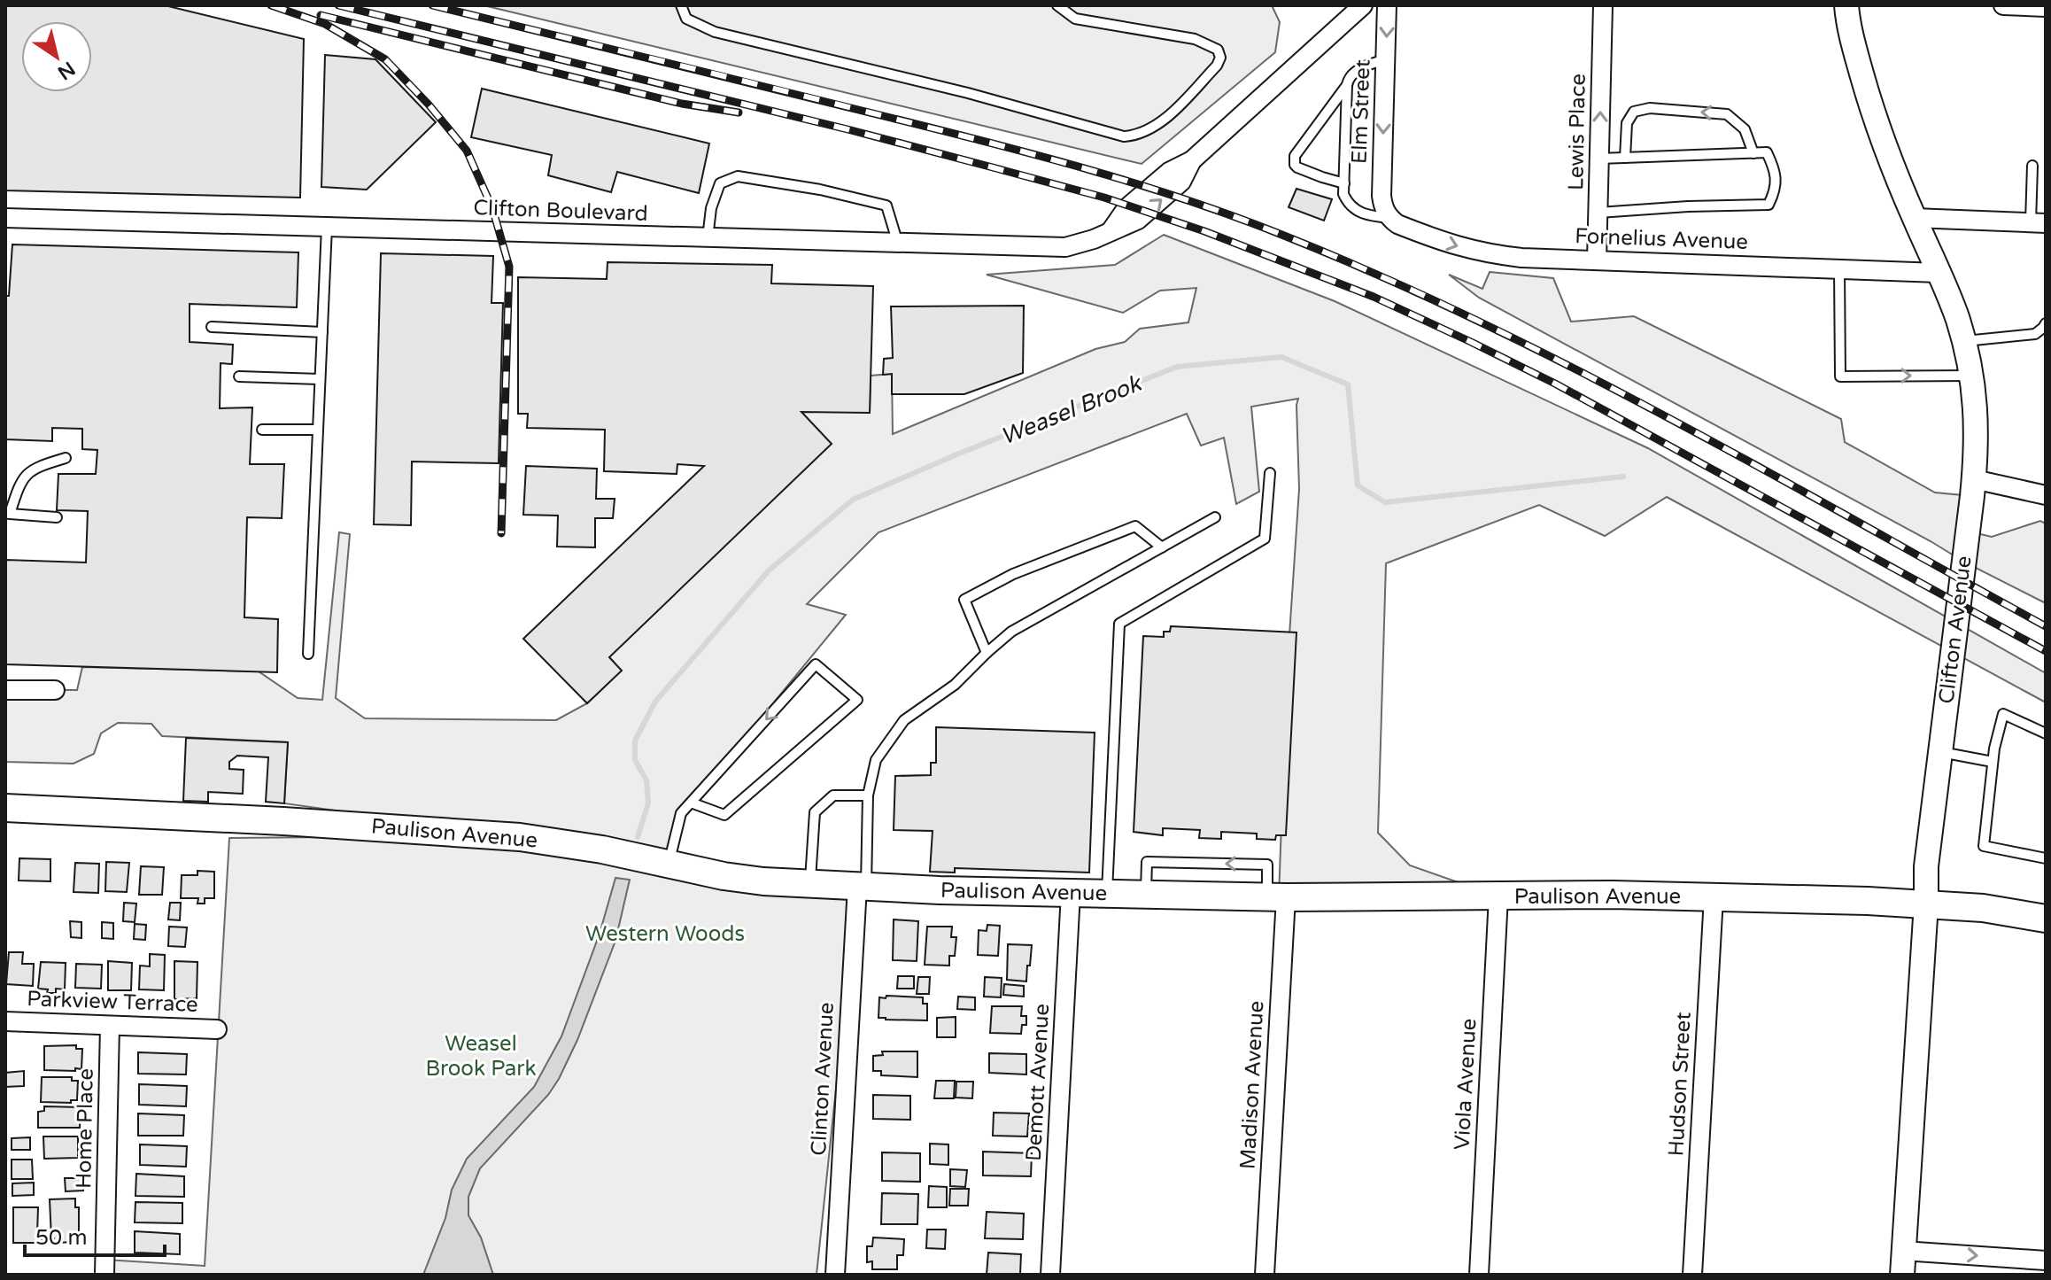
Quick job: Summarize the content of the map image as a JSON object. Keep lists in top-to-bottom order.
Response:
{
  "streets": {
    "main road": ["Clifton Avenue", "Paulison Avenue"],
    "street": [
      "Elm Street",
      "Lewis Place",
      "Clifton Boulevard",
      "Fornelius Avenue",
      "Parkview Terrace",
      "Clinton Avenue",
      "Demott Avenue",
      "Viola Avenue",
      "Hudson Street",
      "Madison Avenue",
      "Home Place"
    ]
  },
  "crossings": [
    ["Elm Street", "Fornelius Avenue"],
    ["Lewis Place", "Fornelius Avenue"],
    ["Fornelius Avenue", "Clifton Avenue"],
    ["Clifton Avenue", "Paulison Avenue"],
    ["Paulison Avenue", "Clinton Avenue"],
    ["Paulison Avenue", "Demott Avenue"],
    ["Paulison Avenue", "Viola Avenue"],
    ["Paulison Avenue", "Hudson Street"],
    ["Paulison Avenue", "Madison Avenue"],
    ["Parkview Terrace", "Home Place"]
  ],
  "one_way": ["Elm Street", "Lewis Place", "Fornelius Avenue"],
  "water": ["Weasel Brook"],
  "parks": ["Western Woods", "Weasel Brook Park"],
  "scale_bar": "50 m",
  "north": "bottom right"
}
